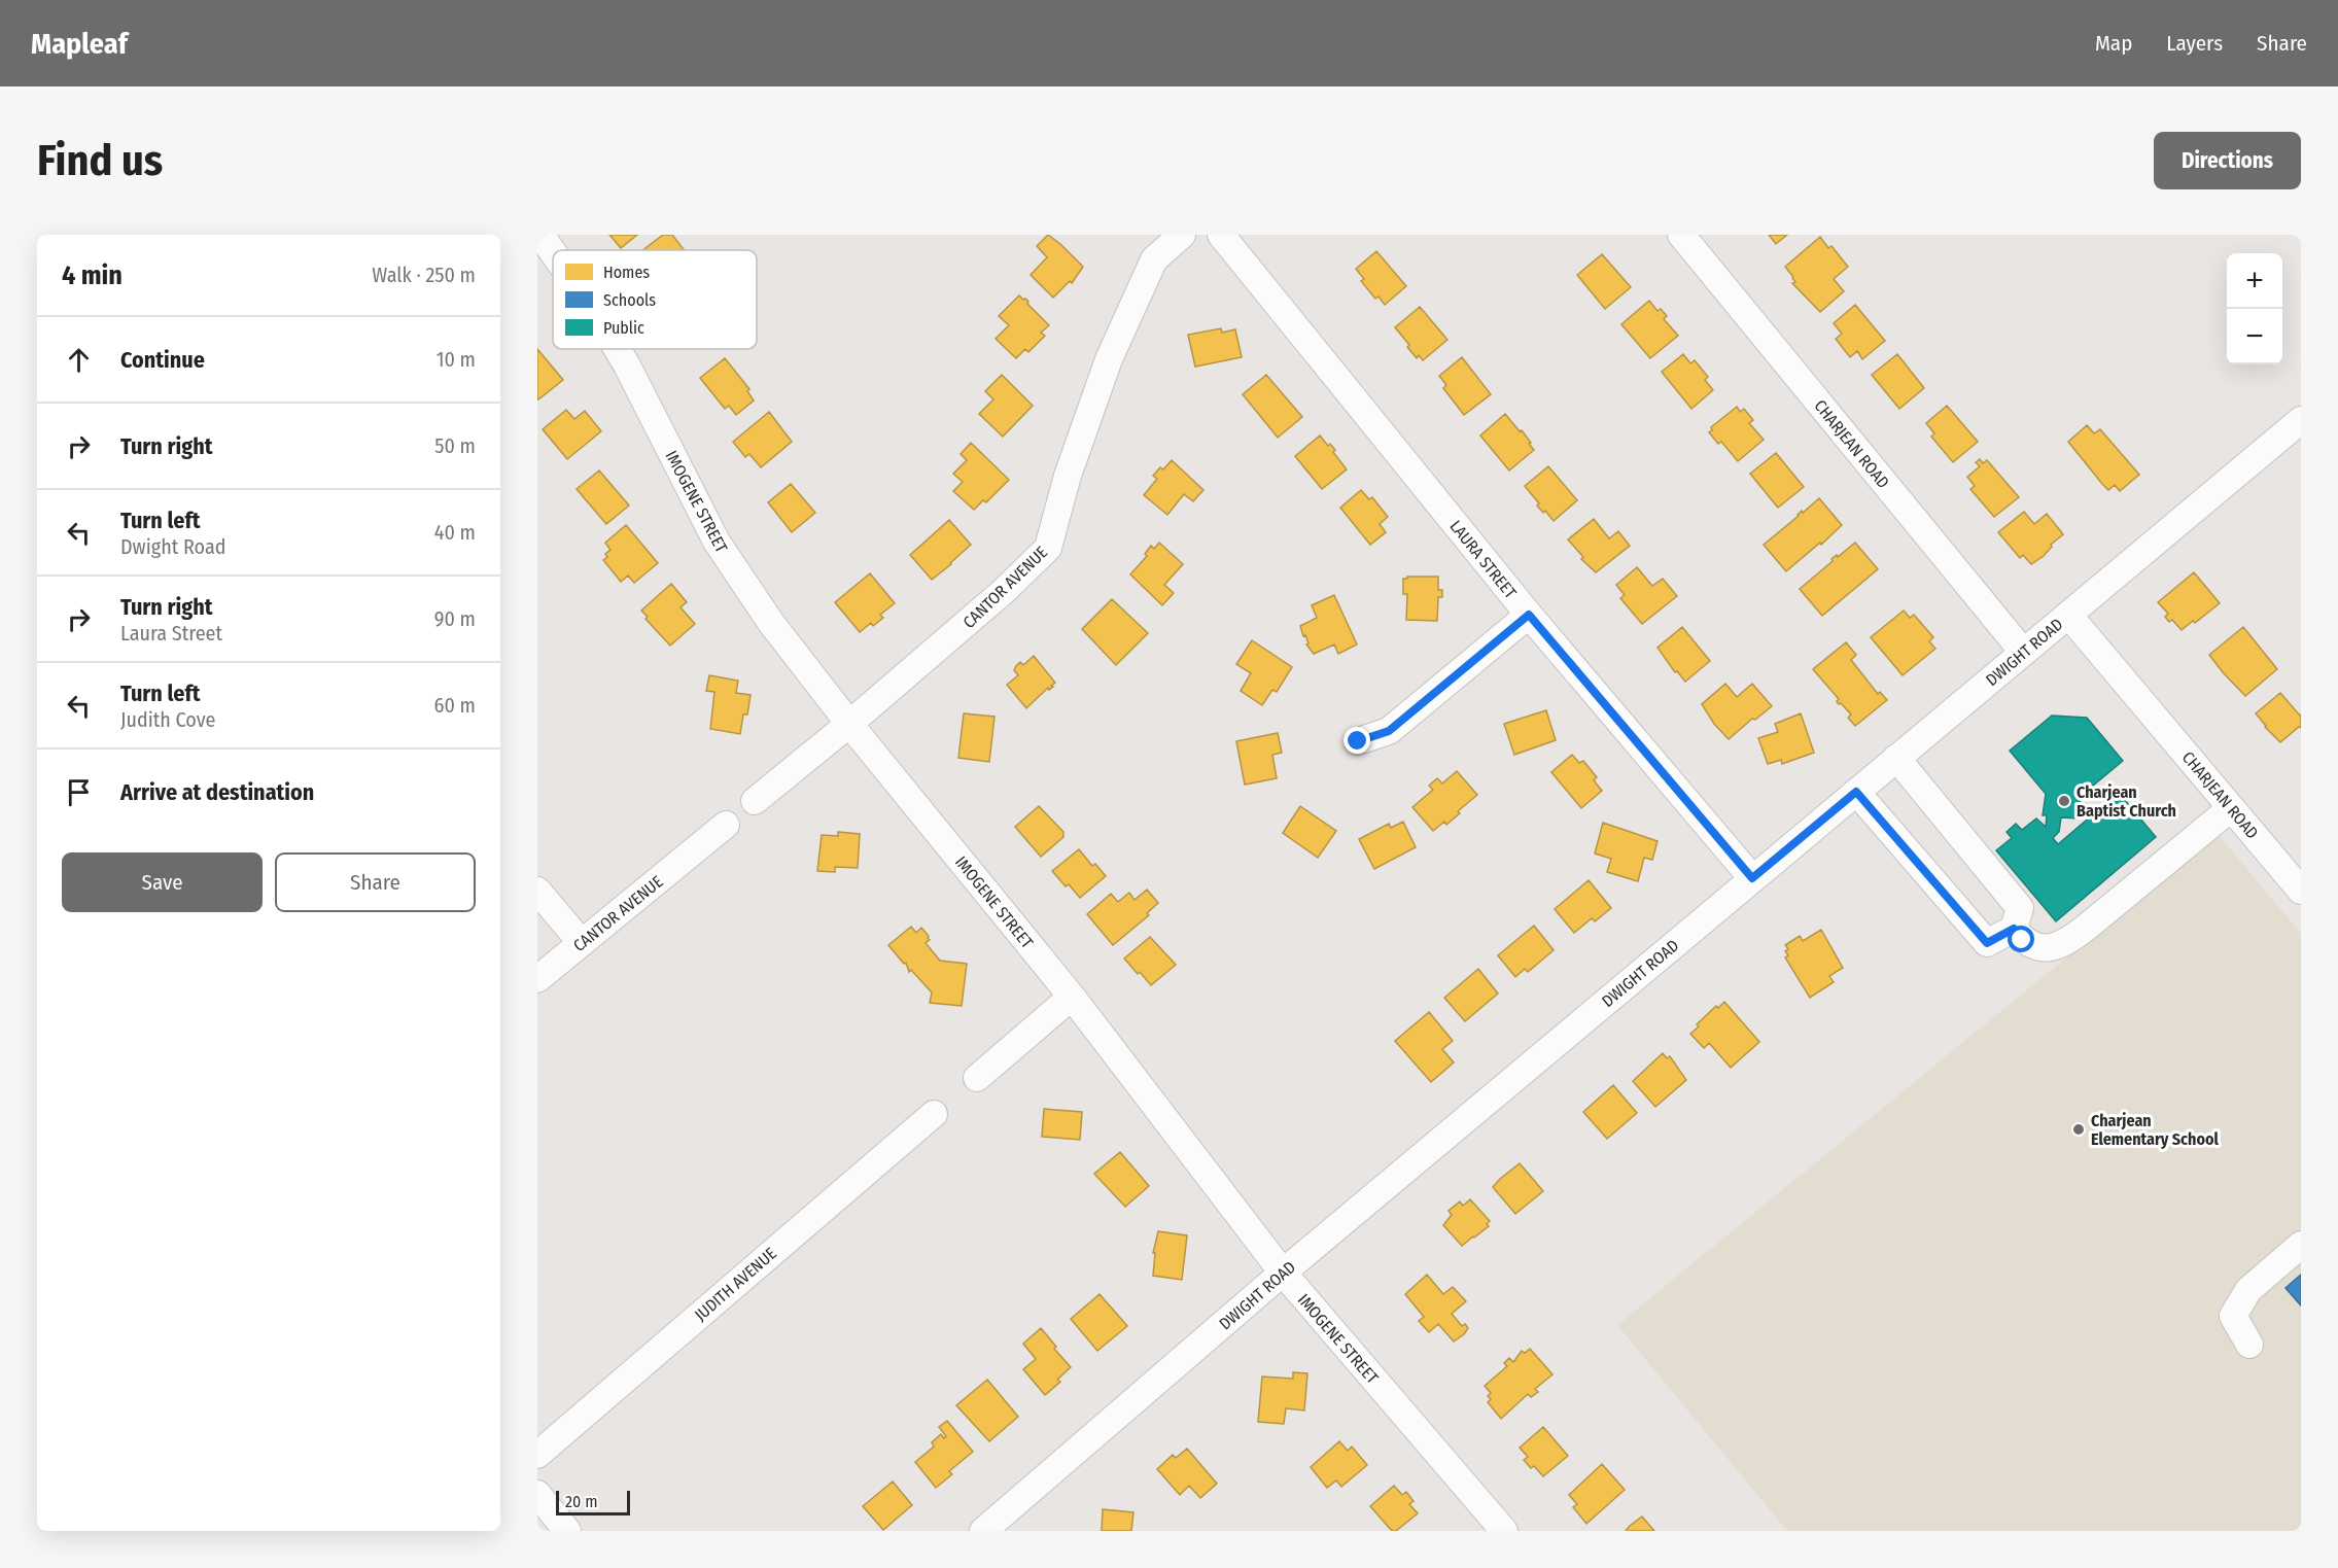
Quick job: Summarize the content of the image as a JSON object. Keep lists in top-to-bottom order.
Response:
{
  "streets": {
    "street": [
      "CHARJEAN ROAD",
      "IMOGENE STREET",
      "LAURA STREET",
      "CANTOR AVENUE",
      "DWIGHT ROAD",
      "JUDITH AVENUE"
    ]
  },
  "crossings": [
    ["CHARJEAN ROAD", "DWIGHT ROAD"],
    ["IMOGENE STREET", "CANTOR AVENUE"],
    ["IMOGENE STREET", "DWIGHT ROAD"],
    ["LAURA STREET", "DWIGHT ROAD"]
  ],
  "places": ["Charjean Baptist Church", "Charjean Elementary School"],
  "legend": ["Homes", "Schools", "Public"],
  "scale_bar": "20 m",
  "page": {
    "header": "Mapleaf",
    "nav": ["Map", "Layers", "Share"],
    "buttons": [
      "Directions",
      ["Save", "Share"]
    ],
    "title": "Find us",
    "heading": ["4 min", "Walk · 250 m"],
    "map_buttons": ["+", "−"],
    "list": [
      ["Continue", "10 m"],
      ["Turn right", "50 m"],
      ["Turn left", "Dwight Road", "40 m"],
      ["Turn right", "Laura Street", "90 m"],
      ["Turn left", "Judith Cove", "60 m"],
      "Arrive at destination"
    ],
    "scale": "20 m"
  }
}
